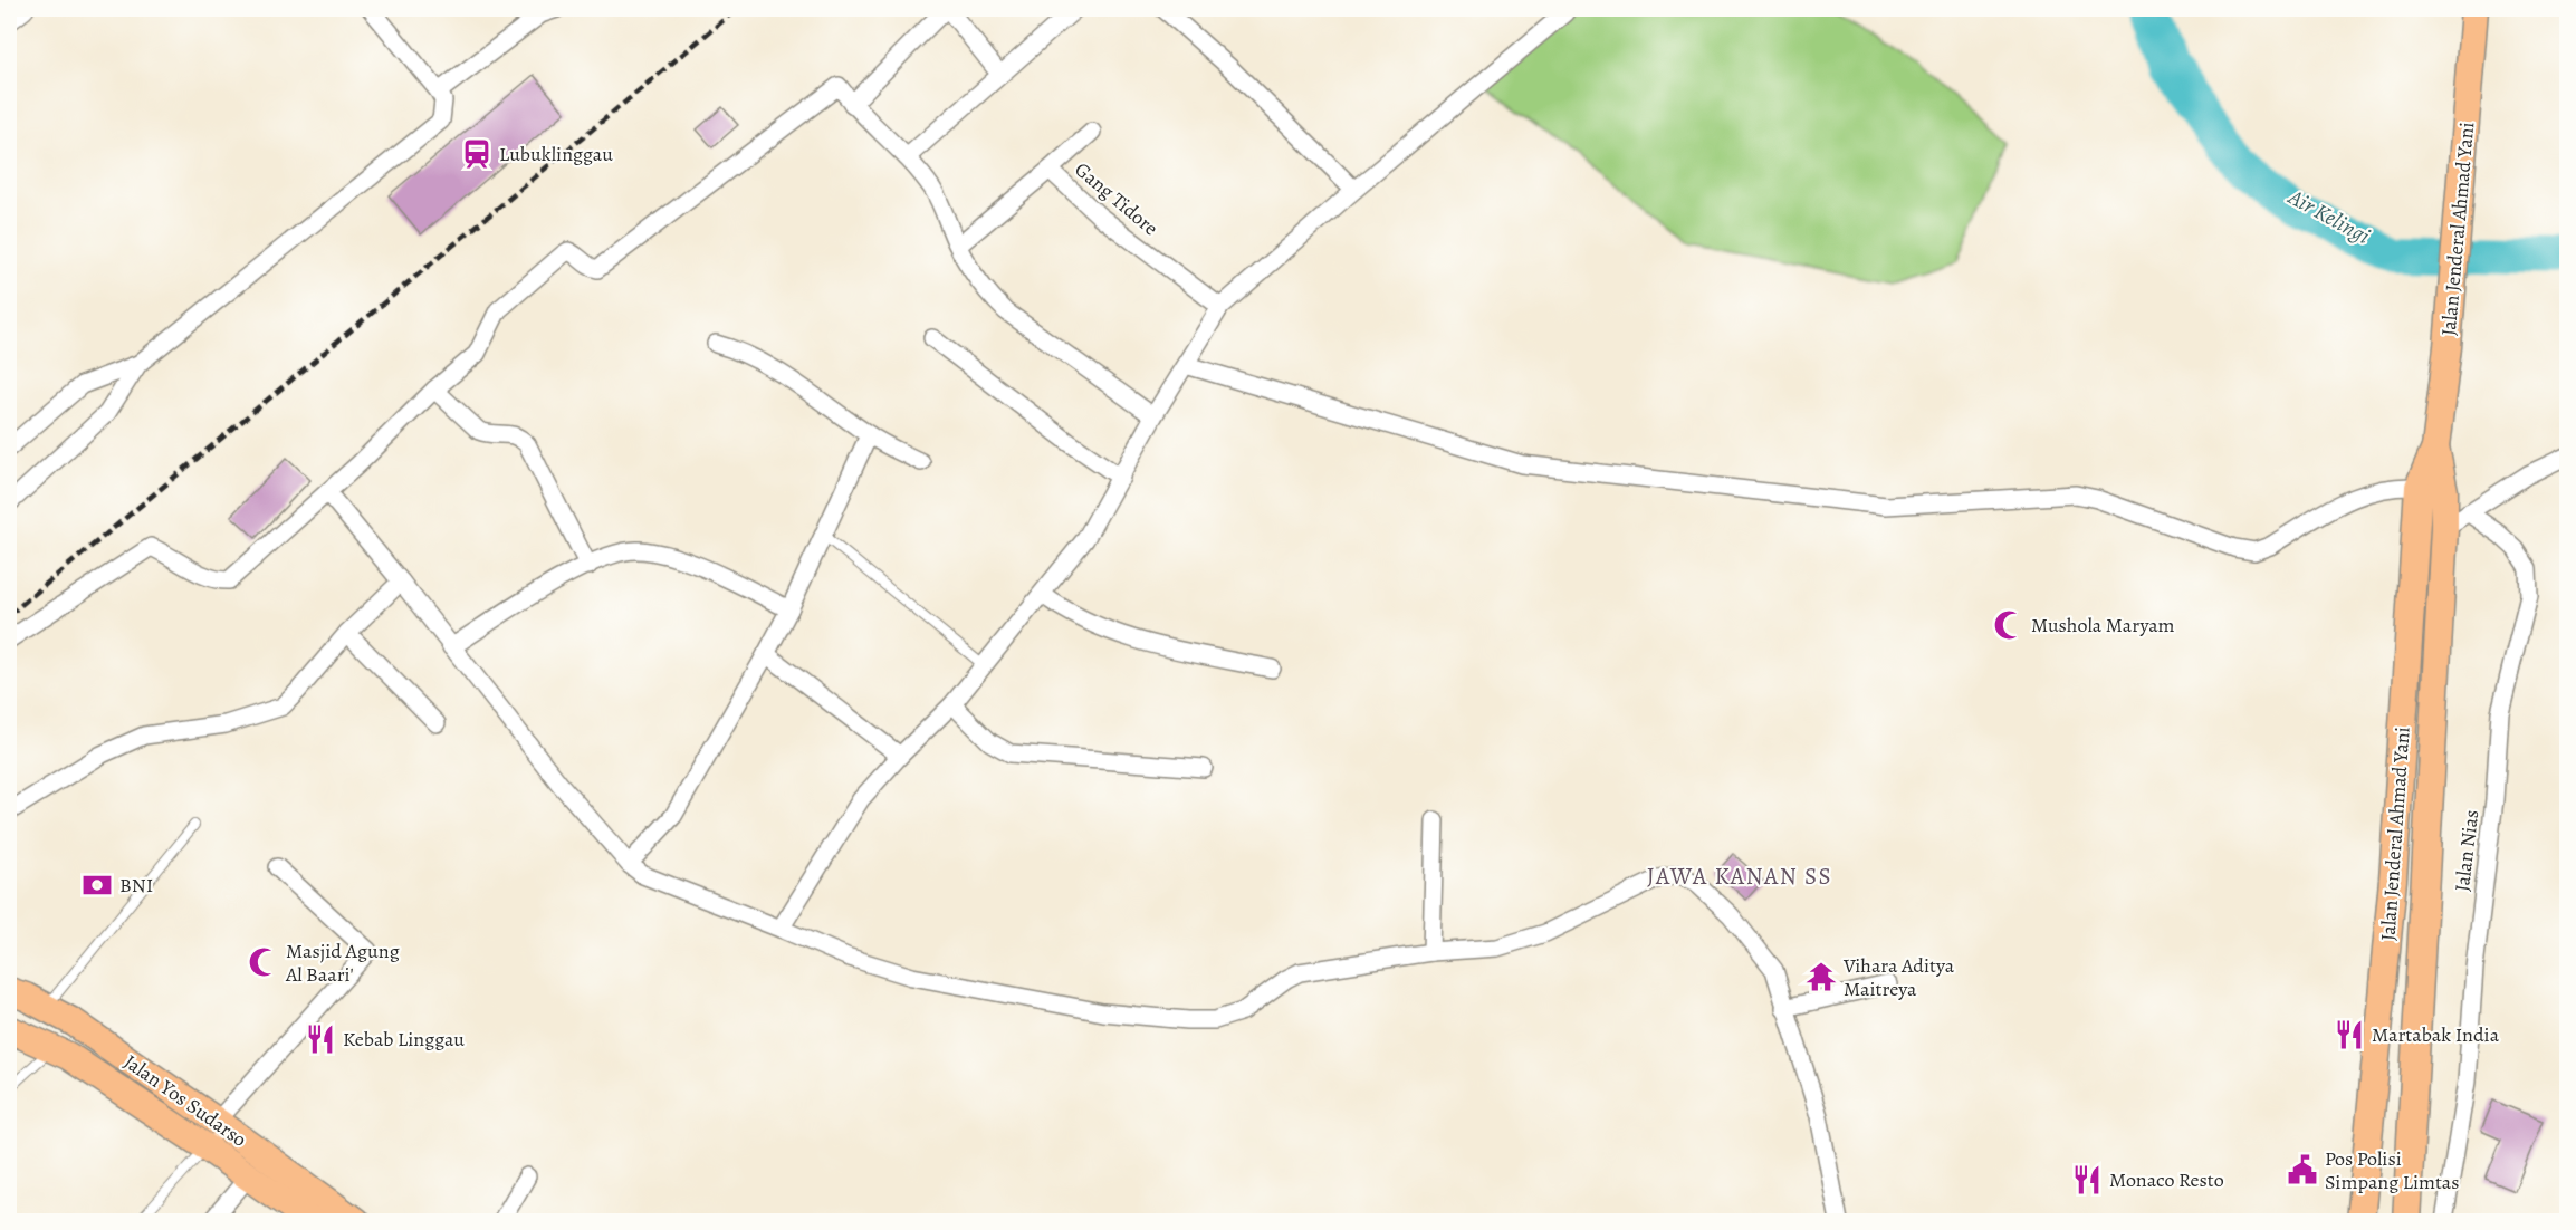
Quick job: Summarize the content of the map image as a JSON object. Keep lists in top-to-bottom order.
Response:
{
  "streets": {
    "highway": ["Jalan Jenderal Ahmad Yani", "Jalan Yos Sudarso"],
    "street": ["Gang Tidore", "Jalan Nias"]
  },
  "districts": ["JAWA KANAN SS"],
  "water": ["Air Kelingi"],
  "places": {
    "station": ["Lubuklinggau"],
    "mosque": ["Mushola Maryam", "Masjid Agung Al Baari'"],
    "bank": ["BNI"],
    "temple": ["Vihara Aditya Maitreya"],
    "restaurant": ["Martabak India", "Kebab Linggau", "Monaco Resto"],
    "public building": ["Pos Polisi Simpang Limtas"]
  }
}
